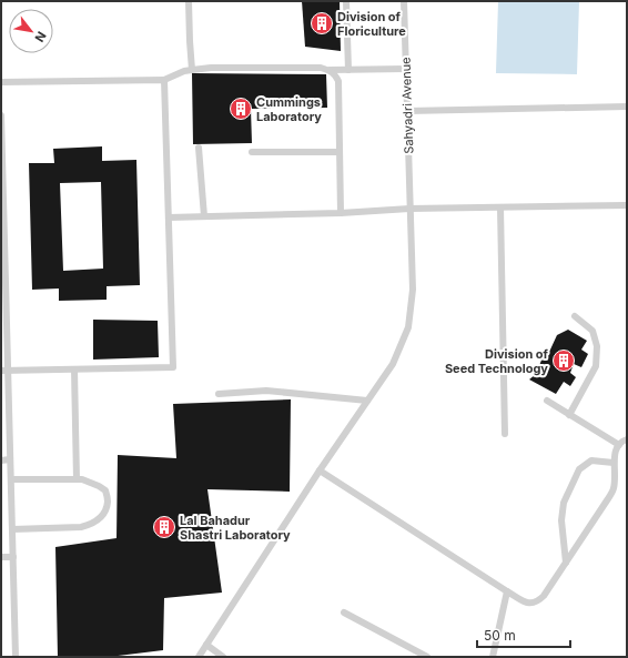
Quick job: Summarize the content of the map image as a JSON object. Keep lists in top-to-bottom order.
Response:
{
  "streets": {
    "lane": ["Sahyadri Avenue"]
  },
  "places": {
    "building": [
      "Division of Floriculture",
      "Cummings Laboratory",
      "Division of Seed Technology",
      "Lal Bahadur Shastri Laboratory"
    ]
  },
  "scale_bar": "50 m",
  "north": "bottom right"
}
